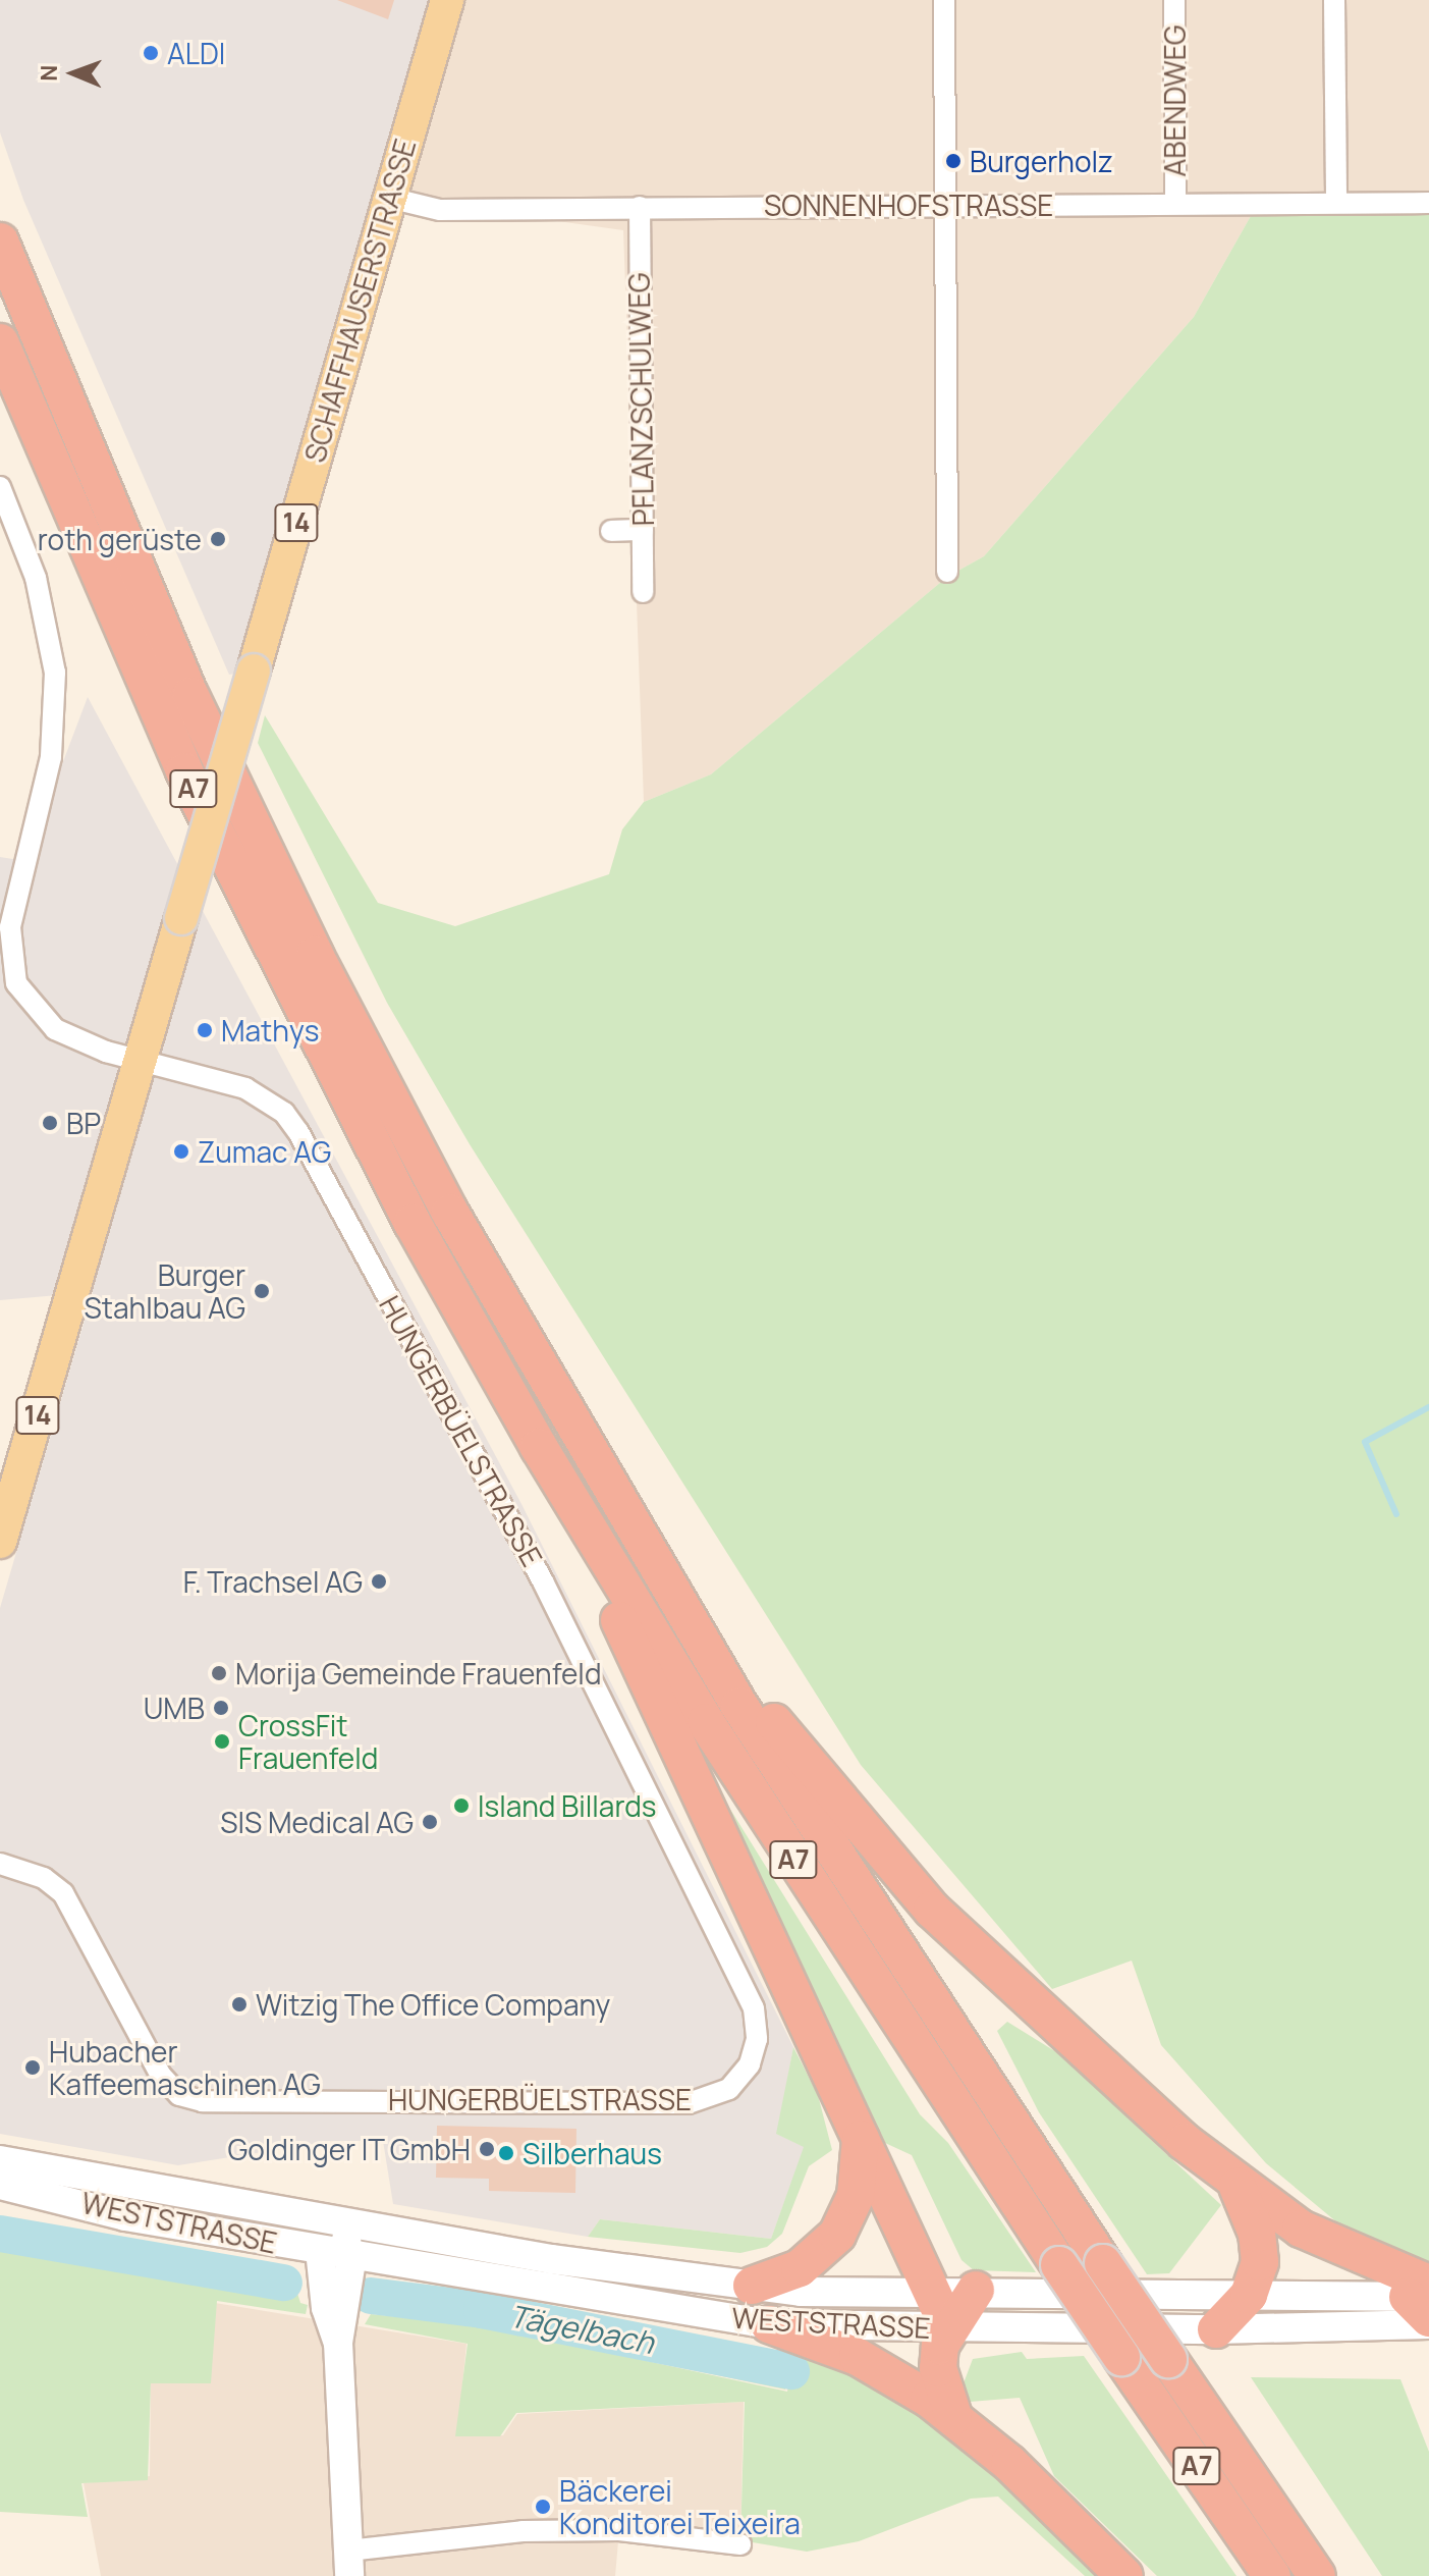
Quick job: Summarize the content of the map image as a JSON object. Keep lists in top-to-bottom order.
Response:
{
  "streets": {
    "highway": ["A7"],
    "main road": ["SCHAFFHAUSERSTRASSE", "14", "WESTSTRASSE"],
    "street": [
      "ABENDWEG",
      "SONNENHOFSTRASSE",
      "PFLANZSCHULWEG",
      "HUNGERBÜELSTRASSE"
    ]
  },
  "crossings": [
    ["ABENDWEG", "SONNENHOFSTRASSE"],
    ["SONNENHOFSTRASSE", "SCHAFFHAUSERSTRASSE"],
    ["SONNENHOFSTRASSE", "PFLANZSCHULWEG"],
    ["SCHAFFHAUSERSTRASSE", "HUNGERBÜELSTRASSE"],
    ["A7", "WESTSTRASSE"]
  ],
  "water": ["Tägelbach"],
  "places": [
    "ALDI",
    "Burgerholz",
    "roth gerüste",
    "Mathys",
    "BP",
    "Zumac AG",
    "Burger Stahlbau AG",
    "F. Trachsel AG",
    "Morija Gemeinde Frauenfeld",
    "UMB",
    "CrossFit Frauenfeld",
    "Island Billards",
    "SIS Medical AG",
    "Witzig The Office Company",
    "Hubacher Kaffeemaschinen AG",
    "Goldinger IT GmbH",
    "Silberhaus",
    "Bäckerei Konditorei Teixeira"
  ],
  "north": "left"
}
